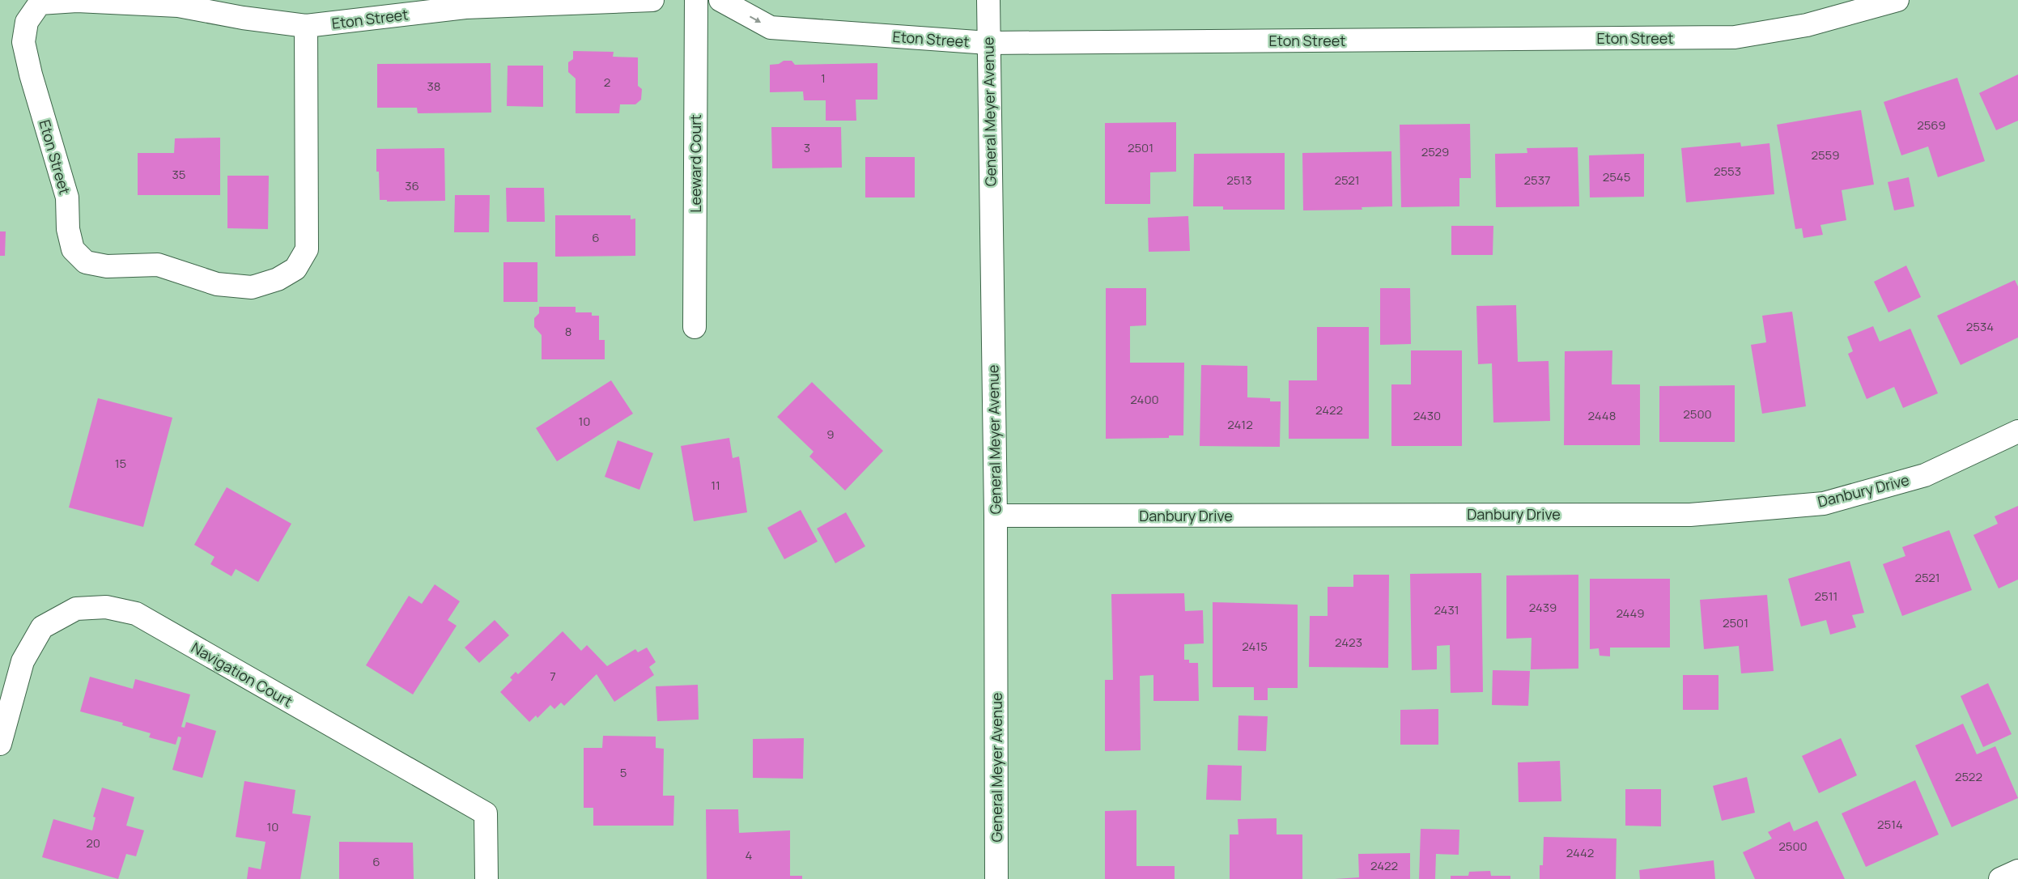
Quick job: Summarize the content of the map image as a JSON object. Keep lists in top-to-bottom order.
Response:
{
  "streets": {
    "street": [
      "Eton Street",
      "General Meyer Avenue",
      "Leeward Court",
      "Danbury Drive",
      "Navigation Court"
    ]
  },
  "crossings": [
    ["Eton Street", "General Meyer Avenue"],
    ["General Meyer Avenue", "Danbury Drive"]
  ],
  "house_numbers": [
    "1",
    "2",
    "38",
    "2569",
    "3",
    "2501",
    "2529",
    "2559",
    "2553",
    "35",
    "2545",
    "2513",
    "2521",
    "2537",
    "36",
    "6",
    "2534",
    "8",
    "2400",
    "2422",
    "2500",
    "2430",
    "2448",
    "10",
    "2412",
    "9",
    "15",
    "11",
    "2521",
    "2511",
    "2439",
    "2431",
    "2449",
    "2501",
    "2423",
    "2415",
    "7",
    "5",
    "2522",
    "2514",
    "10",
    "20",
    "2500",
    "2442",
    "4",
    "6",
    "2422"
  ]
}
